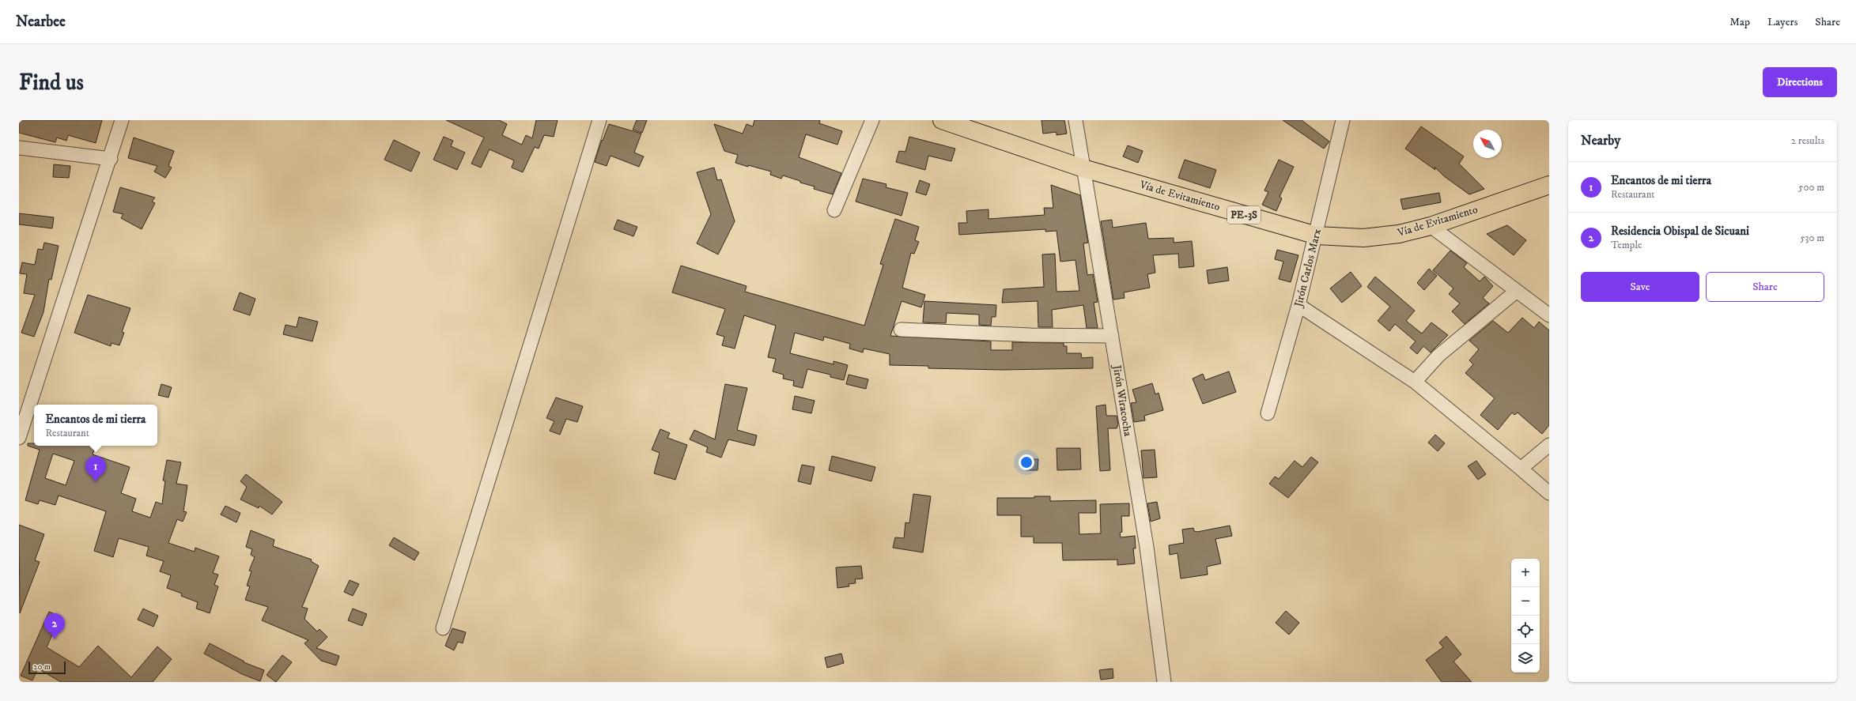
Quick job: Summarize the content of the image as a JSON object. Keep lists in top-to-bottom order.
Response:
{
  "streets": {
    "highway": ["Vía de Evitamiento", "PE-3S"],
    "street": ["Jirón Carlos Marx", "Jirón Wiracocha"]
  },
  "crossings": [
    ["Vía de Evitamiento", "Jirón Carlos Marx"],
    ["Vía de Evitamiento", "Jirón Wiracocha"]
  ],
  "scale_bar": "20 m",
  "north": "top left",
  "page": {
    "header": "Nearbee",
    "nav": ["Map", "Layers", "Share"],
    "buttons": [
      "Directions",
      ["Save", "Share"]
    ],
    "title": "Find us",
    "heading": ["Nearby", "2 results"],
    "list": [
      {
        "mark": "1",
        "name": "Encantos de mi tierra",
        "note": "Restaurant",
        "value": "500 m"
      },
      {
        "mark": "2",
        "name": "Residencia Obispal de Sicuani",
        "note": "Temple",
        "value": "530 m"
      }
    ],
    "popup": ["Encantos de mi tierra", "Restaurant"],
    "pins": ["1", "2"],
    "map_buttons": ["+", "−"],
    "scale": "20 m"
  }
}
